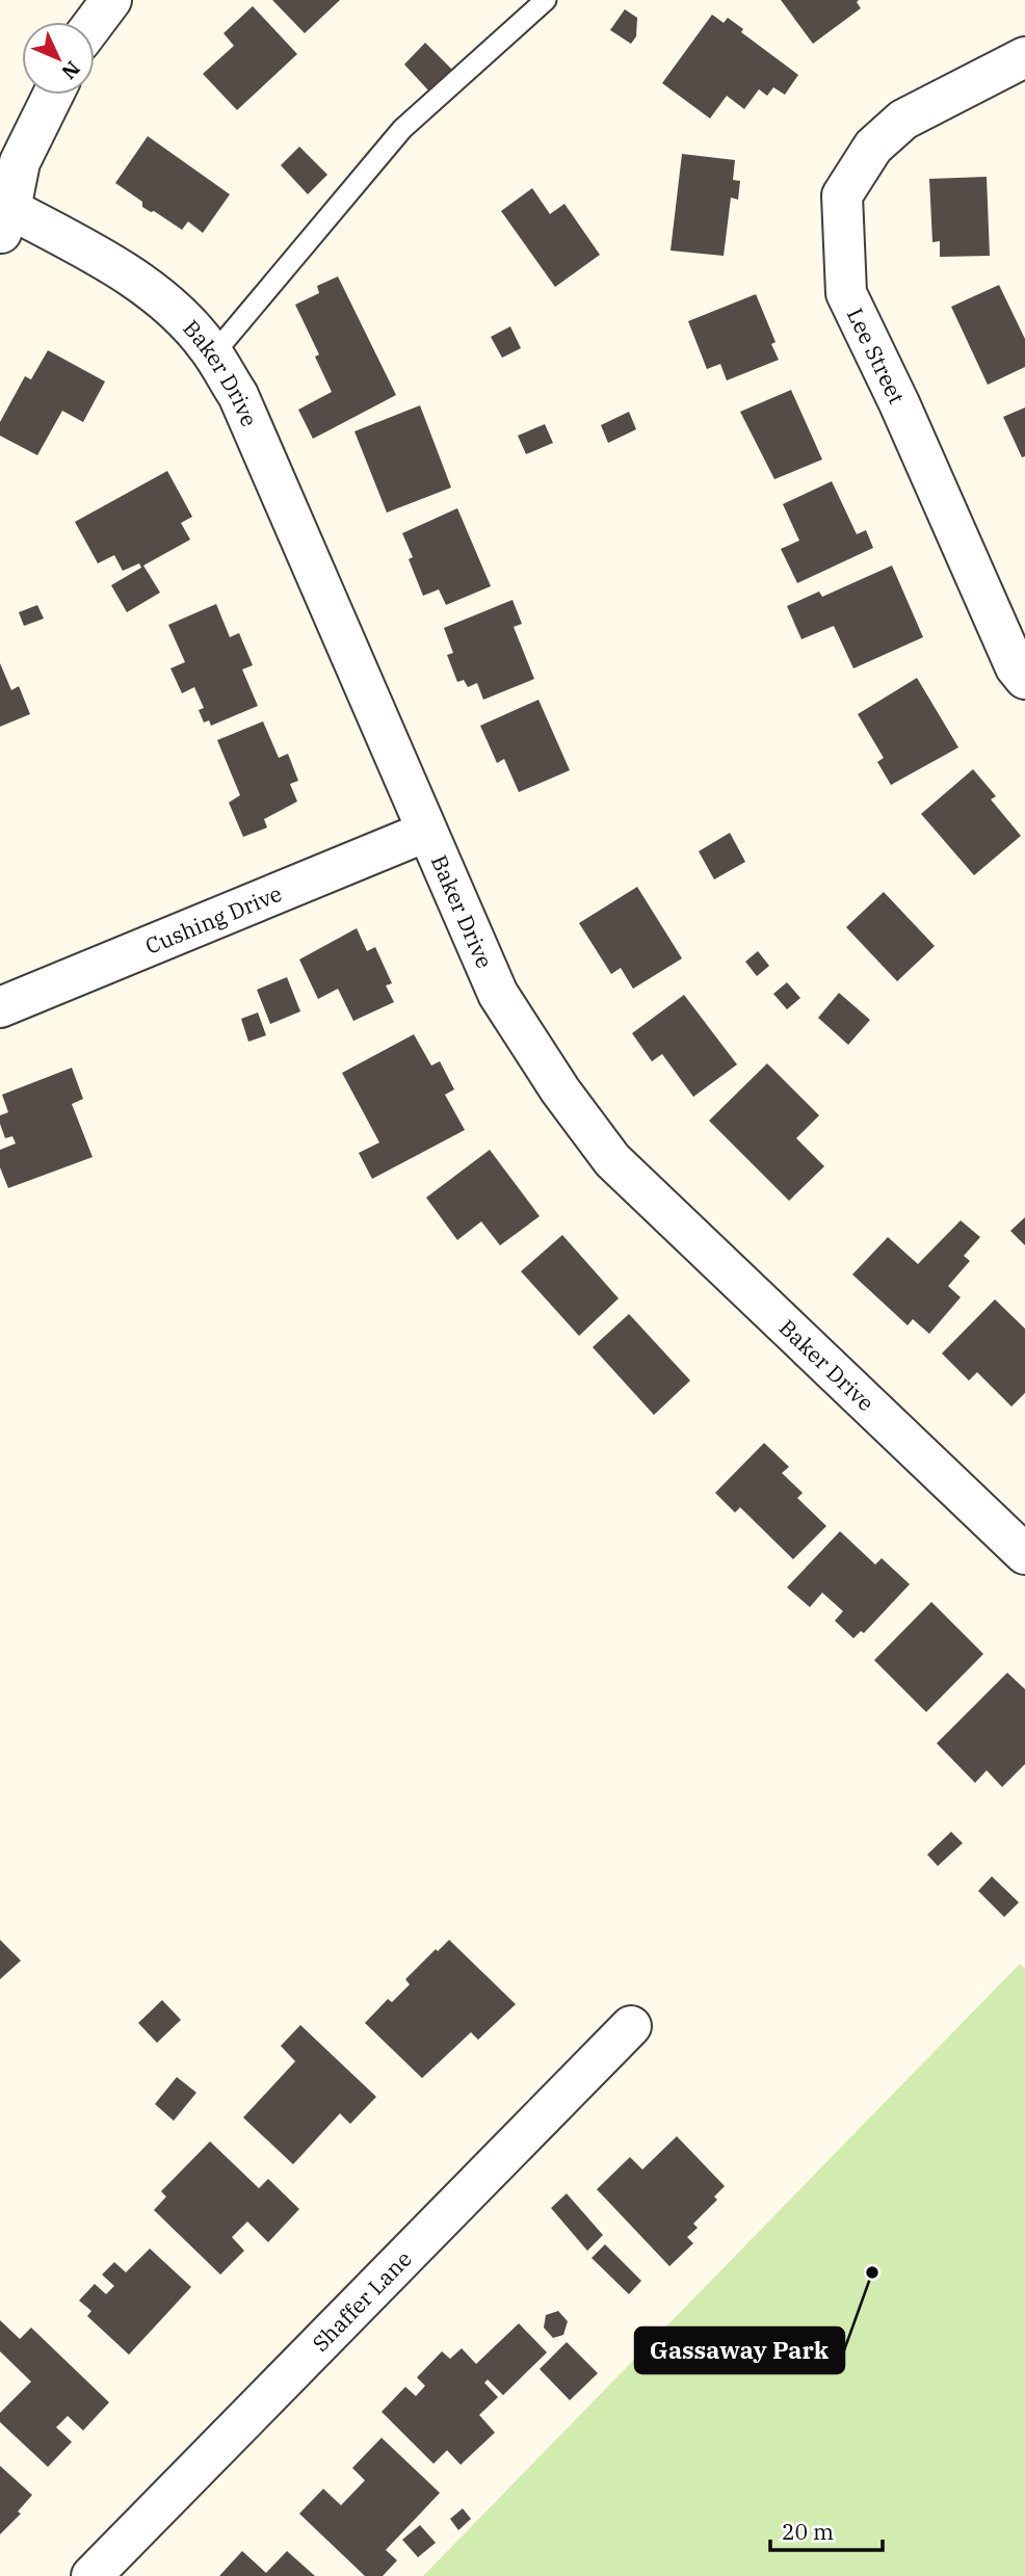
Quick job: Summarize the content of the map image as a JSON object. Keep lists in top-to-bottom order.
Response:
{
  "streets": {
    "street": [
      "Lee Street",
      "Baker Drive",
      "Cushing Drive",
      "Shaffer Lane"
    ]
  },
  "crossings": [
    ["Baker Drive", "Cushing Drive"]
  ],
  "places": ["Gassaway Park"],
  "scale_bar": "20 m",
  "north": "bottom right"
}
